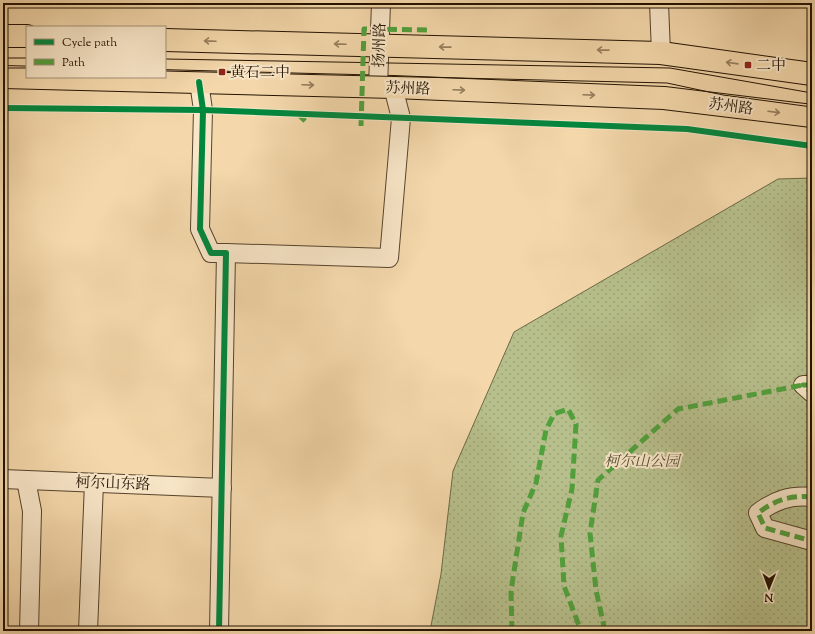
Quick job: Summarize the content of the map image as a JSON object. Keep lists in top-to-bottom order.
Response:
{
  "streets": {
    "main road": ["苏州路"],
    "street": ["扬州路", "柯尔山东路"]
  },
  "crossings": [
    ["扬州路", "苏州路"]
  ],
  "parks": ["柯尔山公园"],
  "places": {
    "transit": ["二中", "黄石二中"]
  },
  "legend": ["Cycle path", "Path"],
  "north": "bottom"
}
